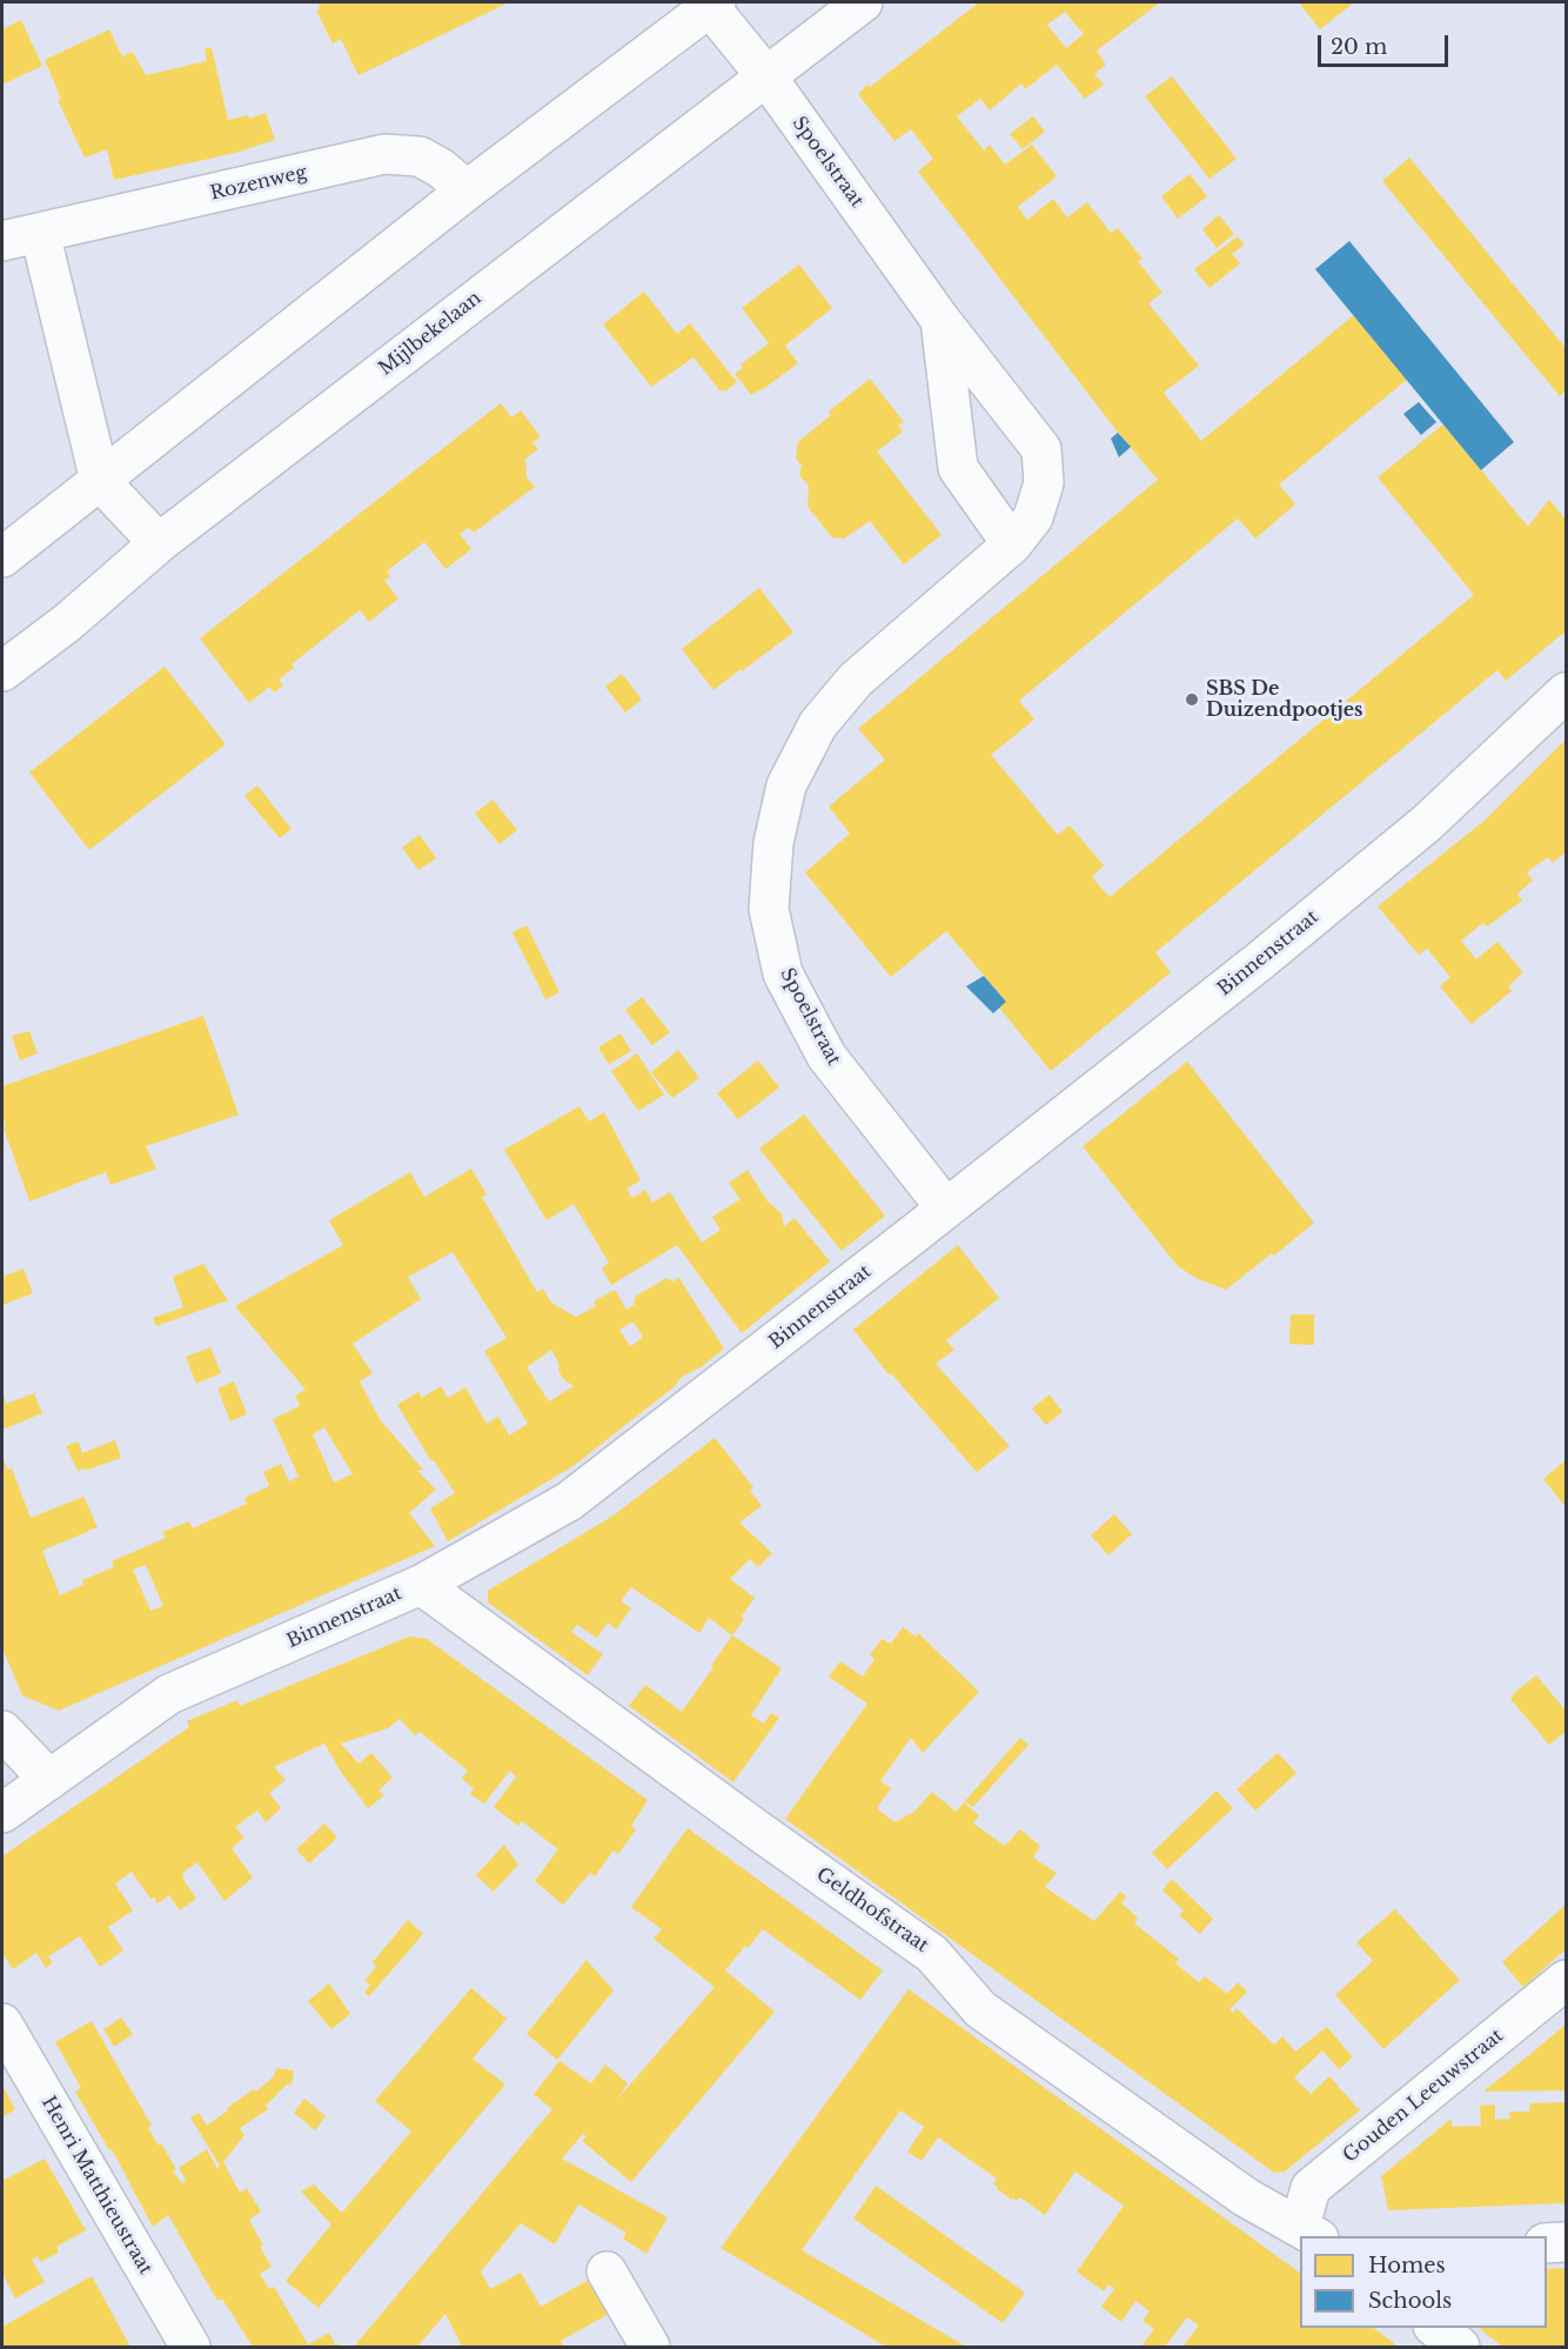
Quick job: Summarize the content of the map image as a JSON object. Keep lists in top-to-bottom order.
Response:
{
  "streets": {
    "street": [
      "Spoelstraat",
      "Rozenweg",
      "Mijlbekelaan",
      "Binnenstraat",
      "Geldhofstraat",
      "Gouden Leeuwstraat",
      "Henri Matthieustraat"
    ]
  },
  "crossings": [
    ["Spoelstraat", "Mijlbekelaan"],
    ["Spoelstraat", "Binnenstraat"],
    ["Binnenstraat", "Geldhofstraat"],
    ["Geldhofstraat", "Gouden Leeuwstraat"]
  ],
  "places": ["SBS De Duizendpootjes"],
  "legend": ["Homes", "Schools"],
  "scale_bar": "20 m"
}
